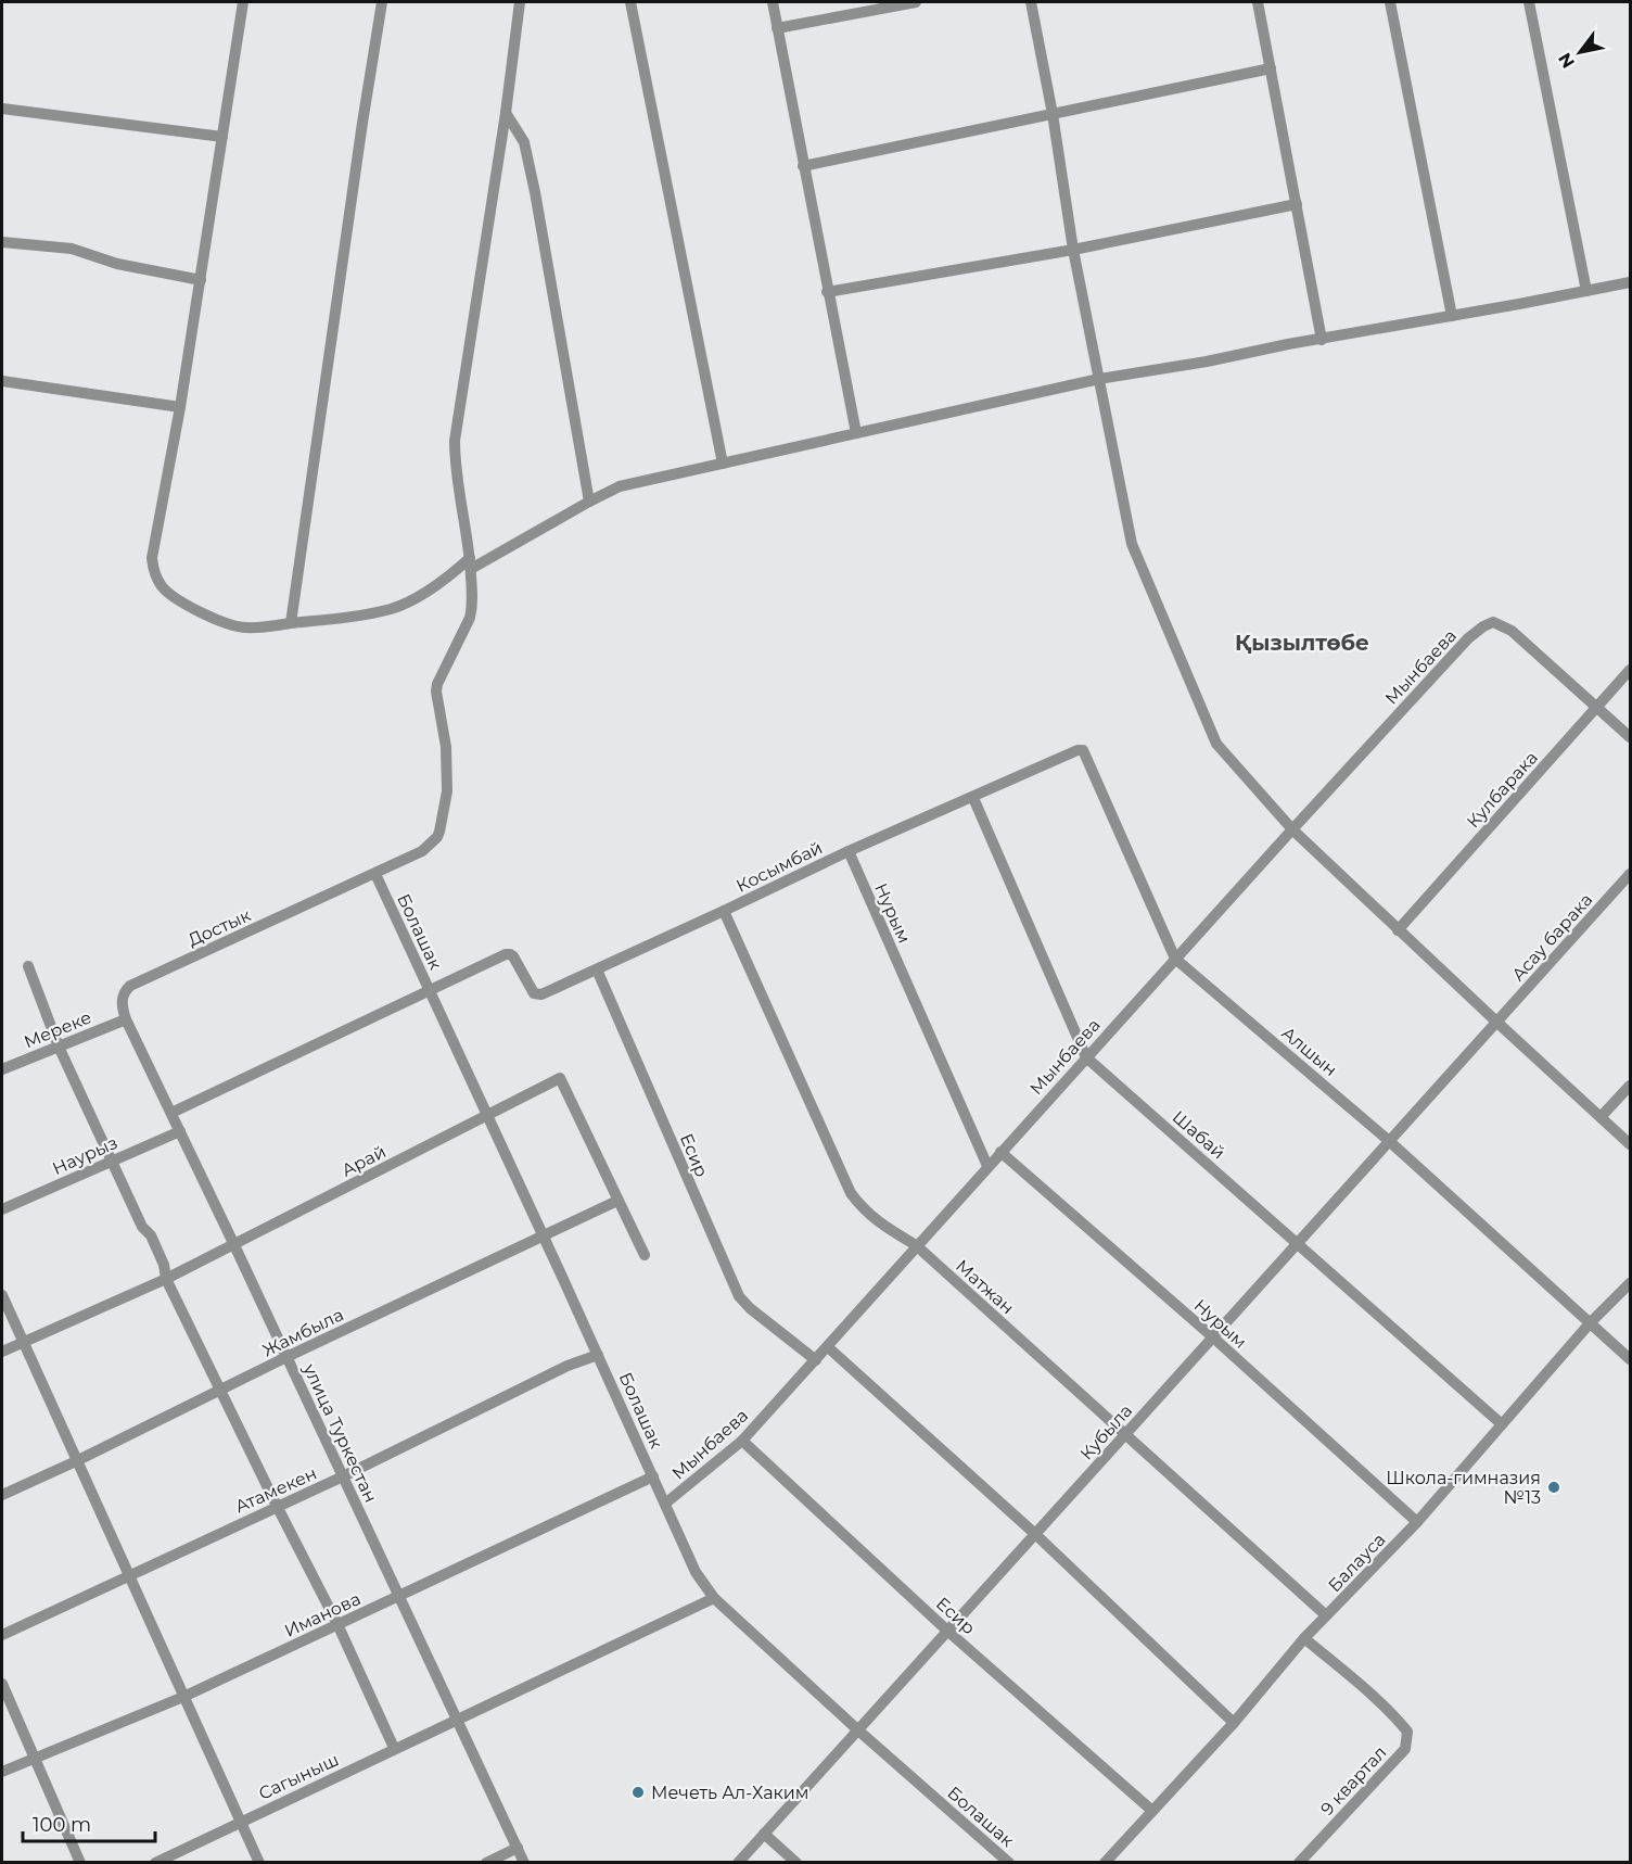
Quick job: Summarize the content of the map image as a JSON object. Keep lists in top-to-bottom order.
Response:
{
  "streets": {
    "street": [
      "Мынбаева",
      "Кулбарака",
      "Косымбай",
      "Нурым",
      "Достык",
      "Болашак",
      "Асау барака",
      "Мереке",
      "Алшын",
      "Шабай",
      "Наурыз",
      "Есир",
      "Арай",
      "Матжан",
      "Жамбыла",
      "Кубыла",
      "улица Туркестан",
      "Атамекен",
      "Балауса",
      "Иманова",
      "Сагыныш",
      "9 квартал"
    ]
  },
  "crossings": [
    ["Мынбаева", "Кулбарака"],
    ["Мынбаева", "Нурым"],
    ["Мынбаева", "Болашак"],
    ["Мынбаева", "Алшын"],
    ["Мынбаева", "Шабай"],
    ["Мынбаева", "Есир"],
    ["Мынбаева", "Матжан"],
    ["Косымбай", "Нурым"],
    ["Косымбай", "Болашак"],
    ["Косымбай", "Алшын"],
    ["Косымбай", "Шабай"],
    ["Косымбай", "Есир"],
    ["Косымбай", "Матжан"],
    ["Нурым", "Кубыла"],
    ["Нурым", "Балауса"],
    ["Достык", "Болашак"],
    ["Достык", "Мереке"],
    ["Достык", "улица Туркестан"],
    ["Болашак", "Арай"],
    ["Болашак", "Жамбыла"],
    ["Болашак", "Кубыла"],
    ["Болашак", "Атамекен"],
    ["Болашак", "Иманова"],
    ["Болашак", "Сагыныш"],
    ["Асау барака", "Кубыла"],
    ["Мереке", "улица Туркестан"],
    ["Алшын", "Кубыла"],
    ["Алшын", "Балауса"],
    ["Шабай", "Кубыла"],
    ["Шабай", "Балауса"],
    ["Наурыз", "улица Туркестан"],
    ["Есир", "Кубыла"],
    ["Есир", "Балауса"],
    ["Арай", "Жамбыла"],
    ["Арай", "улица Туркестан"],
    ["Матжан", "Кубыла"],
    ["Матжан", "Балауса"],
    ["Жамбыла", "улица Туркестан"],
    ["улица Туркестан", "Атамекен"],
    ["улица Туркестан", "Иманова"],
    ["улица Туркестан", "Сагыныш"],
    ["Балауса", "9 квартал"]
  ],
  "districts": ["Қызылтөбе"],
  "places": ["Школа-гимназия №13", "Мечеть Ал-Хаким"],
  "scale_bar": "100 m",
  "north": "bottom left"
}
